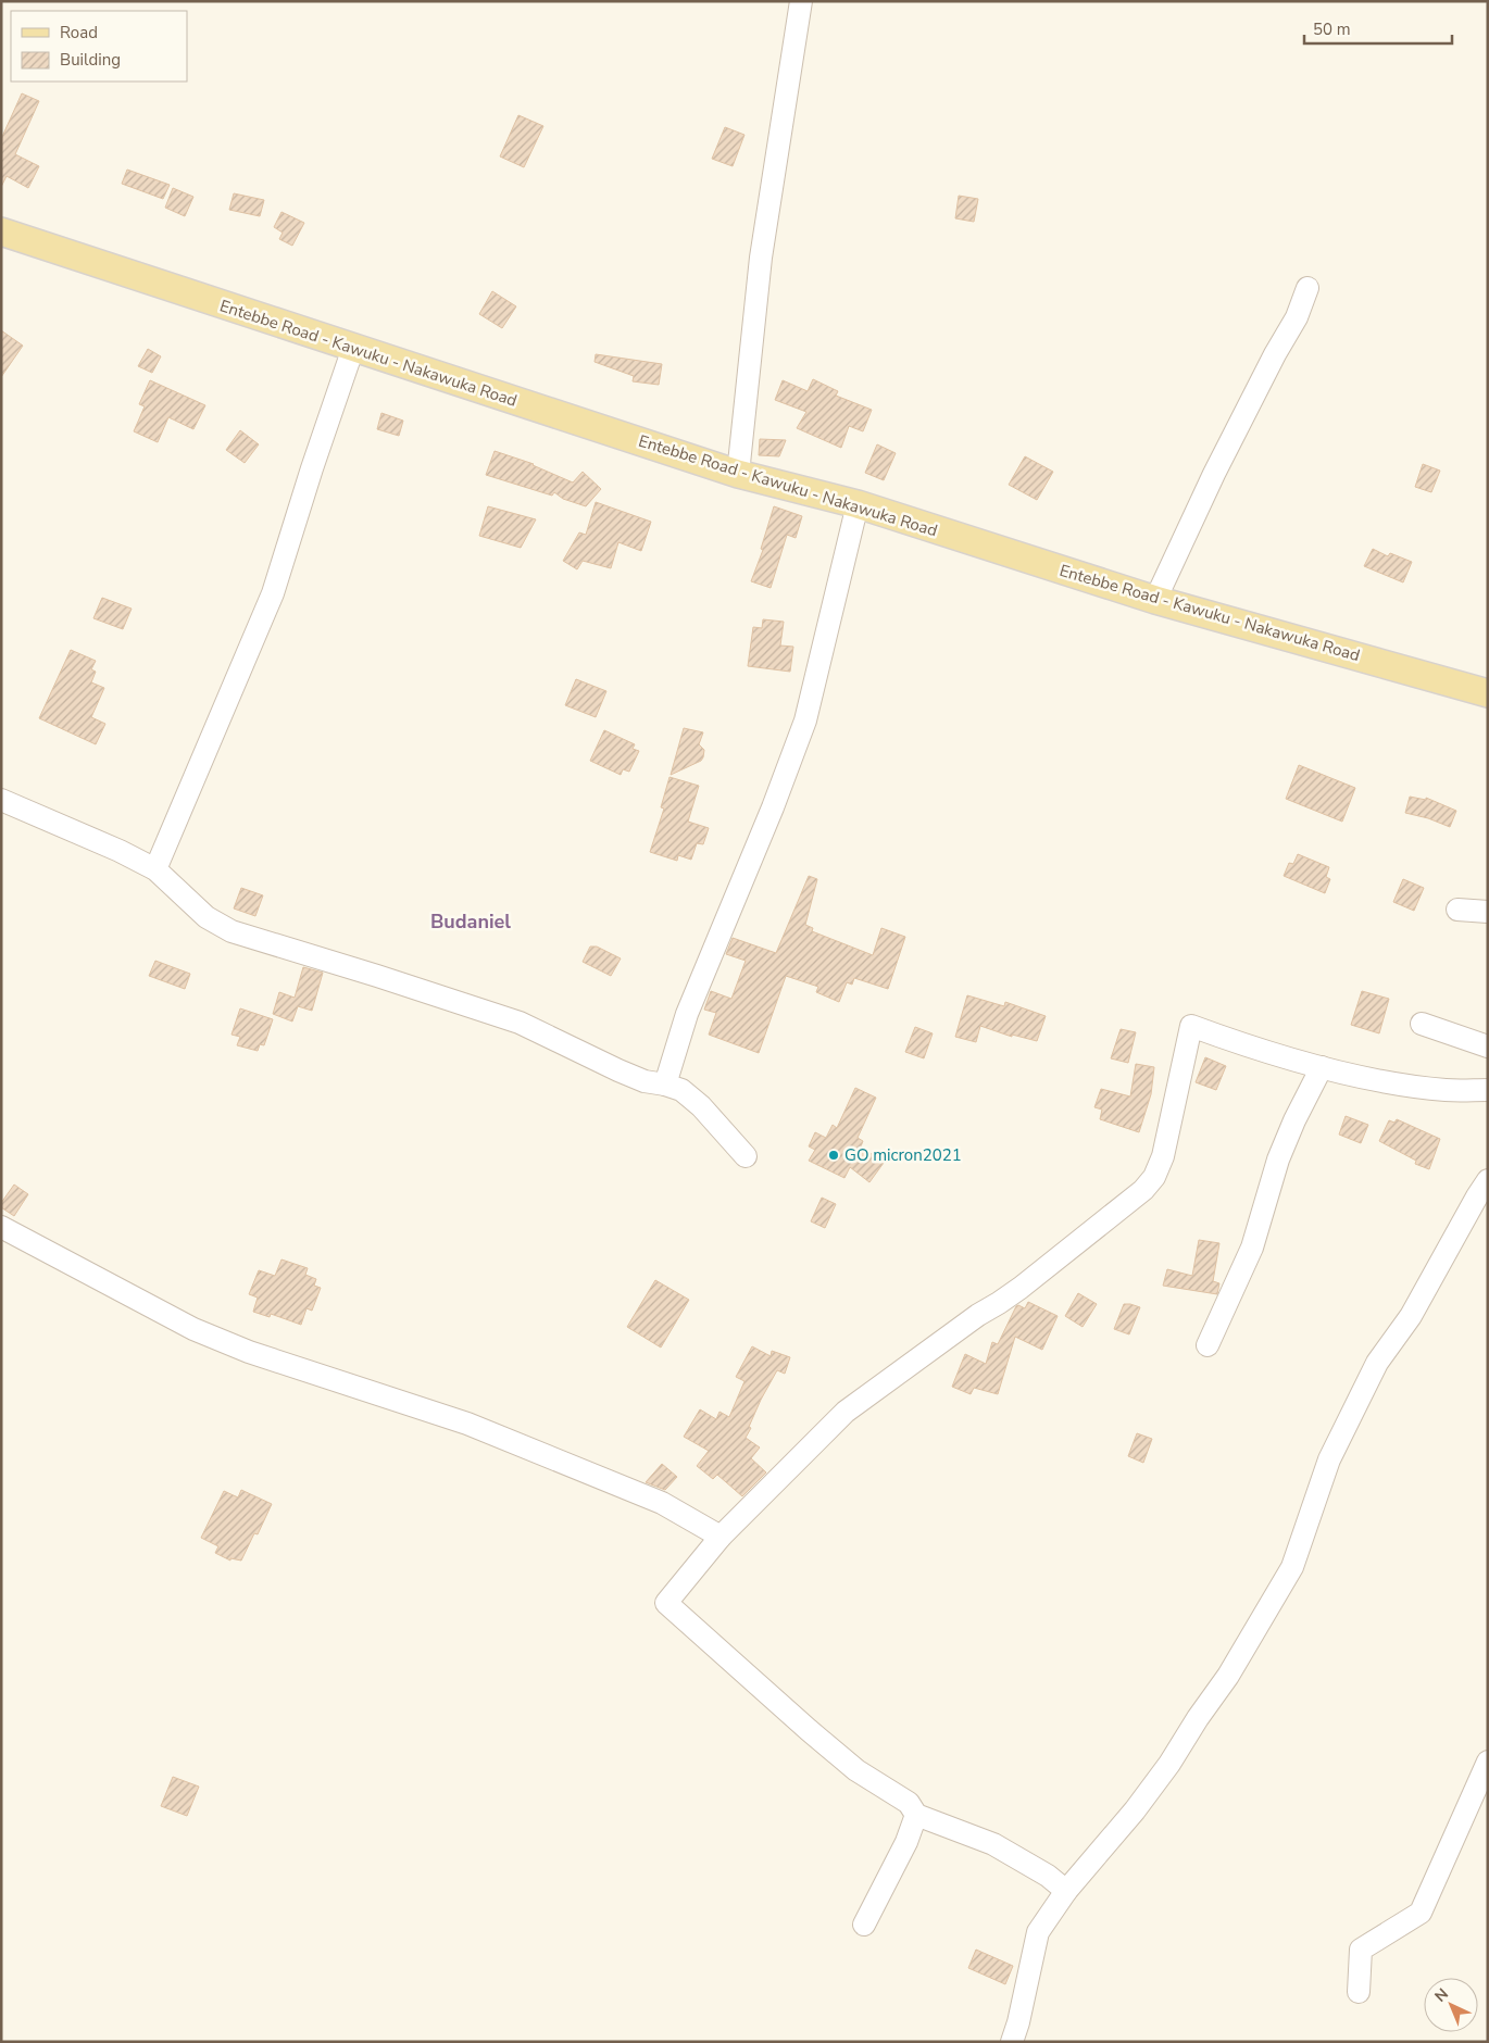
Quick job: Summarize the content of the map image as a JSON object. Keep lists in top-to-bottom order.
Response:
{
  "streets": {
    "main road": ["Entebbe Road - Kawuku - Nakawuka Road"]
  },
  "districts": ["Budaniel"],
  "places": ["GO micron2021"],
  "legend": ["Road", "Building"],
  "scale_bar": "50 m",
  "north": "top left"
}
